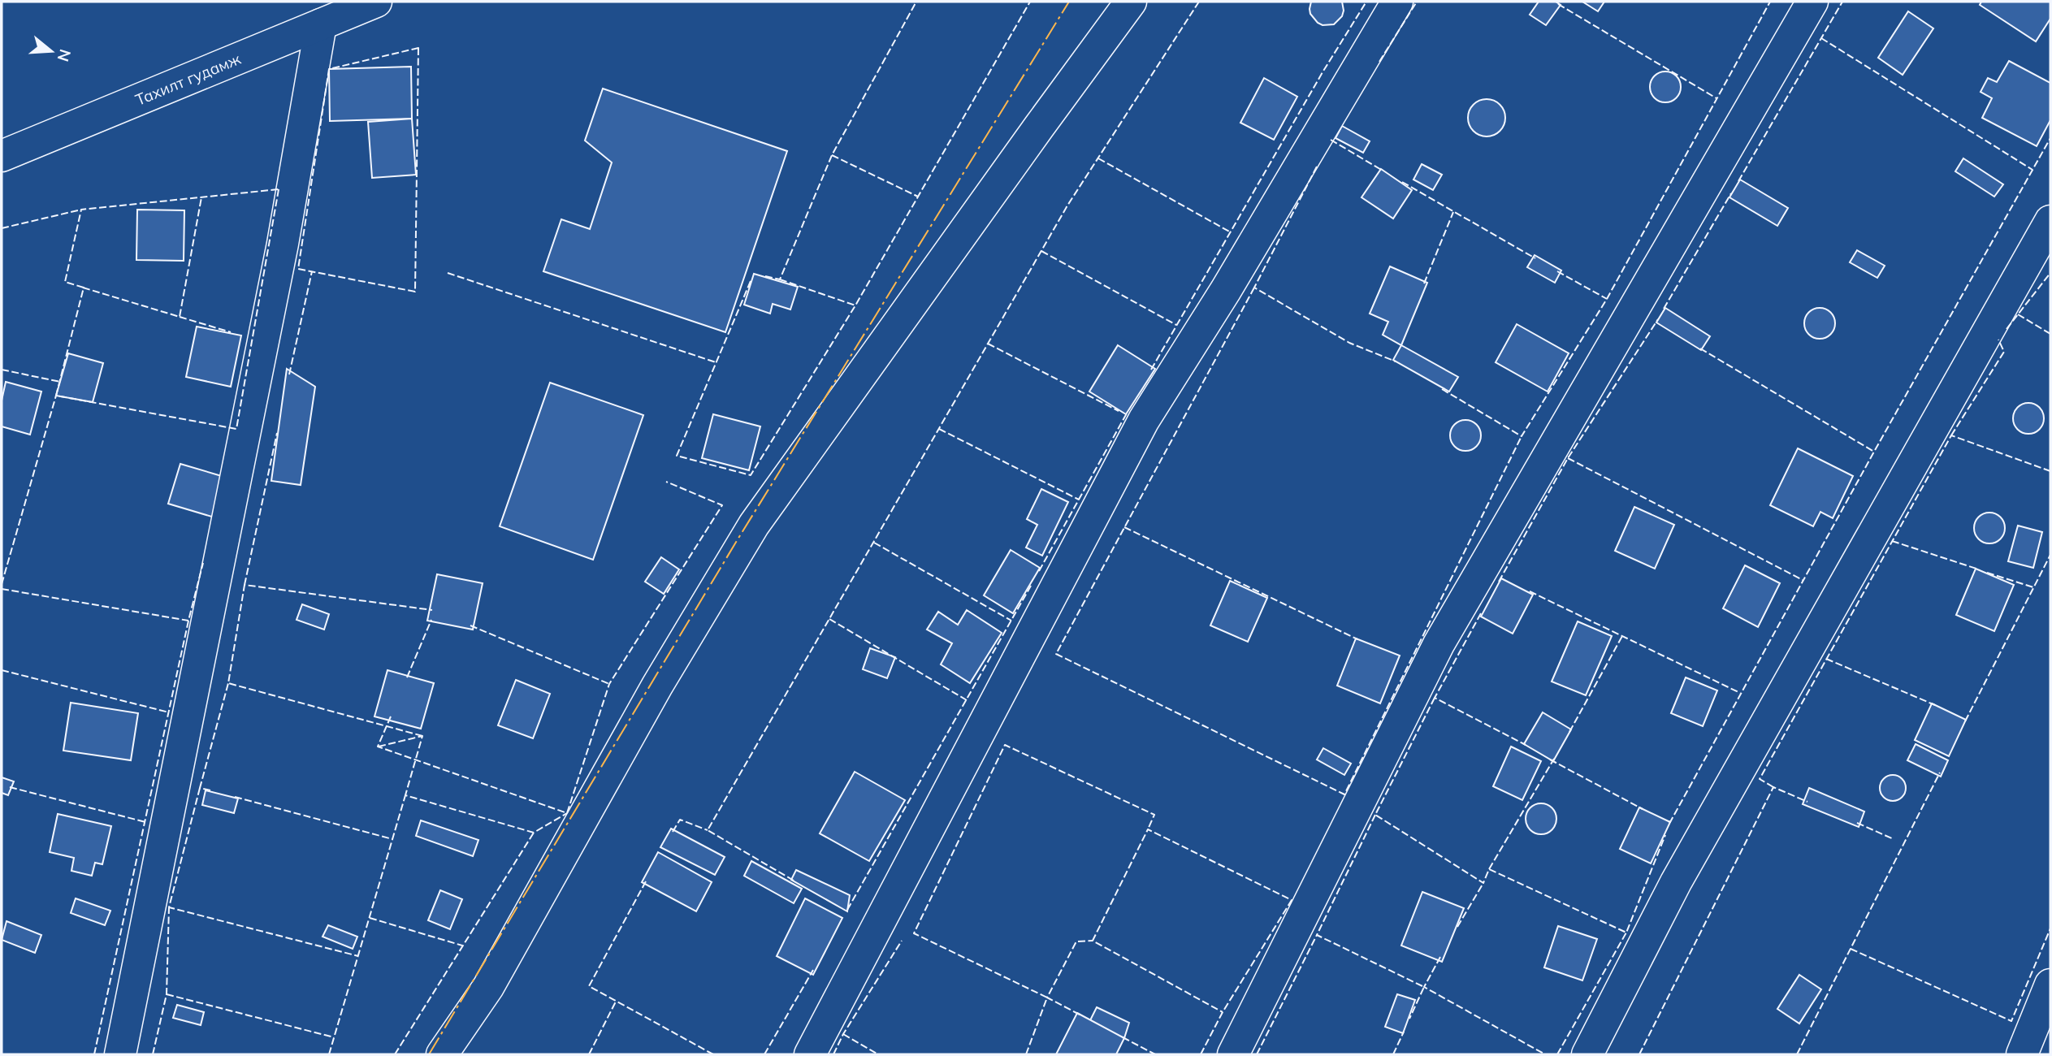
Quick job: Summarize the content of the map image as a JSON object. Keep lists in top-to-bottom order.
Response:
{
  "streets": {
    "street": ["Тахилт гудамж"]
  },
  "north": "right"
}
